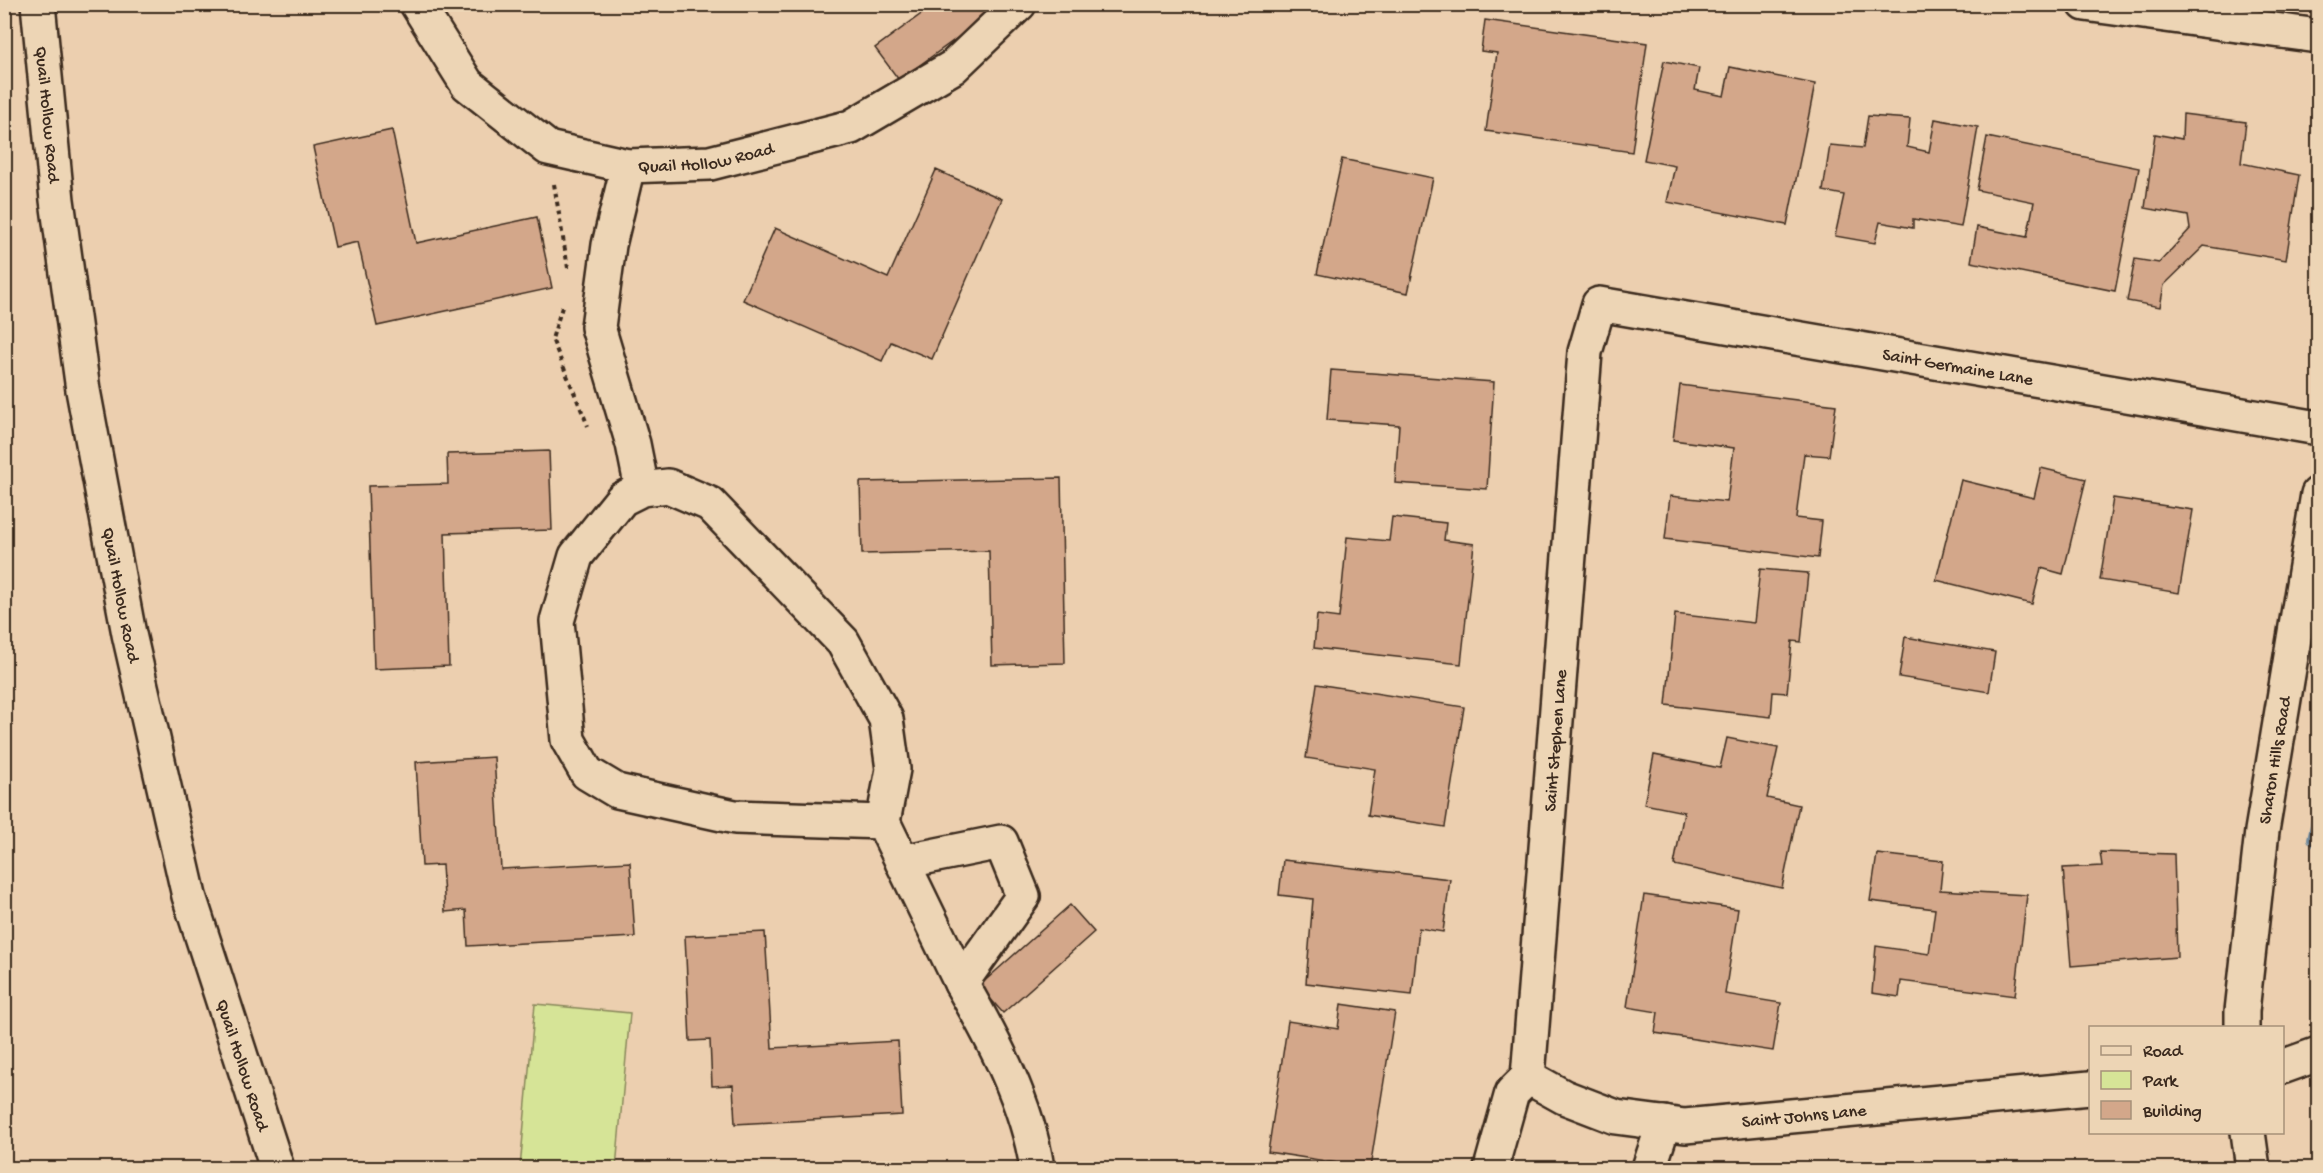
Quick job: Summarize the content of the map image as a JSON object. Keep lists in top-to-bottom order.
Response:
{
  "streets": {
    "street": [
      "Quail Hollow Road",
      "Saint Germaine Lane",
      "Saint Stephen Lane",
      "Sharon Hills Road",
      "Saint Johns Lane"
    ]
  },
  "crossings": [
    ["Saint Germaine Lane", "Saint Stephen Lane"],
    ["Saint Stephen Lane", "Saint Johns Lane"]
  ],
  "legend": ["Road", "Park", "Building"]
}
